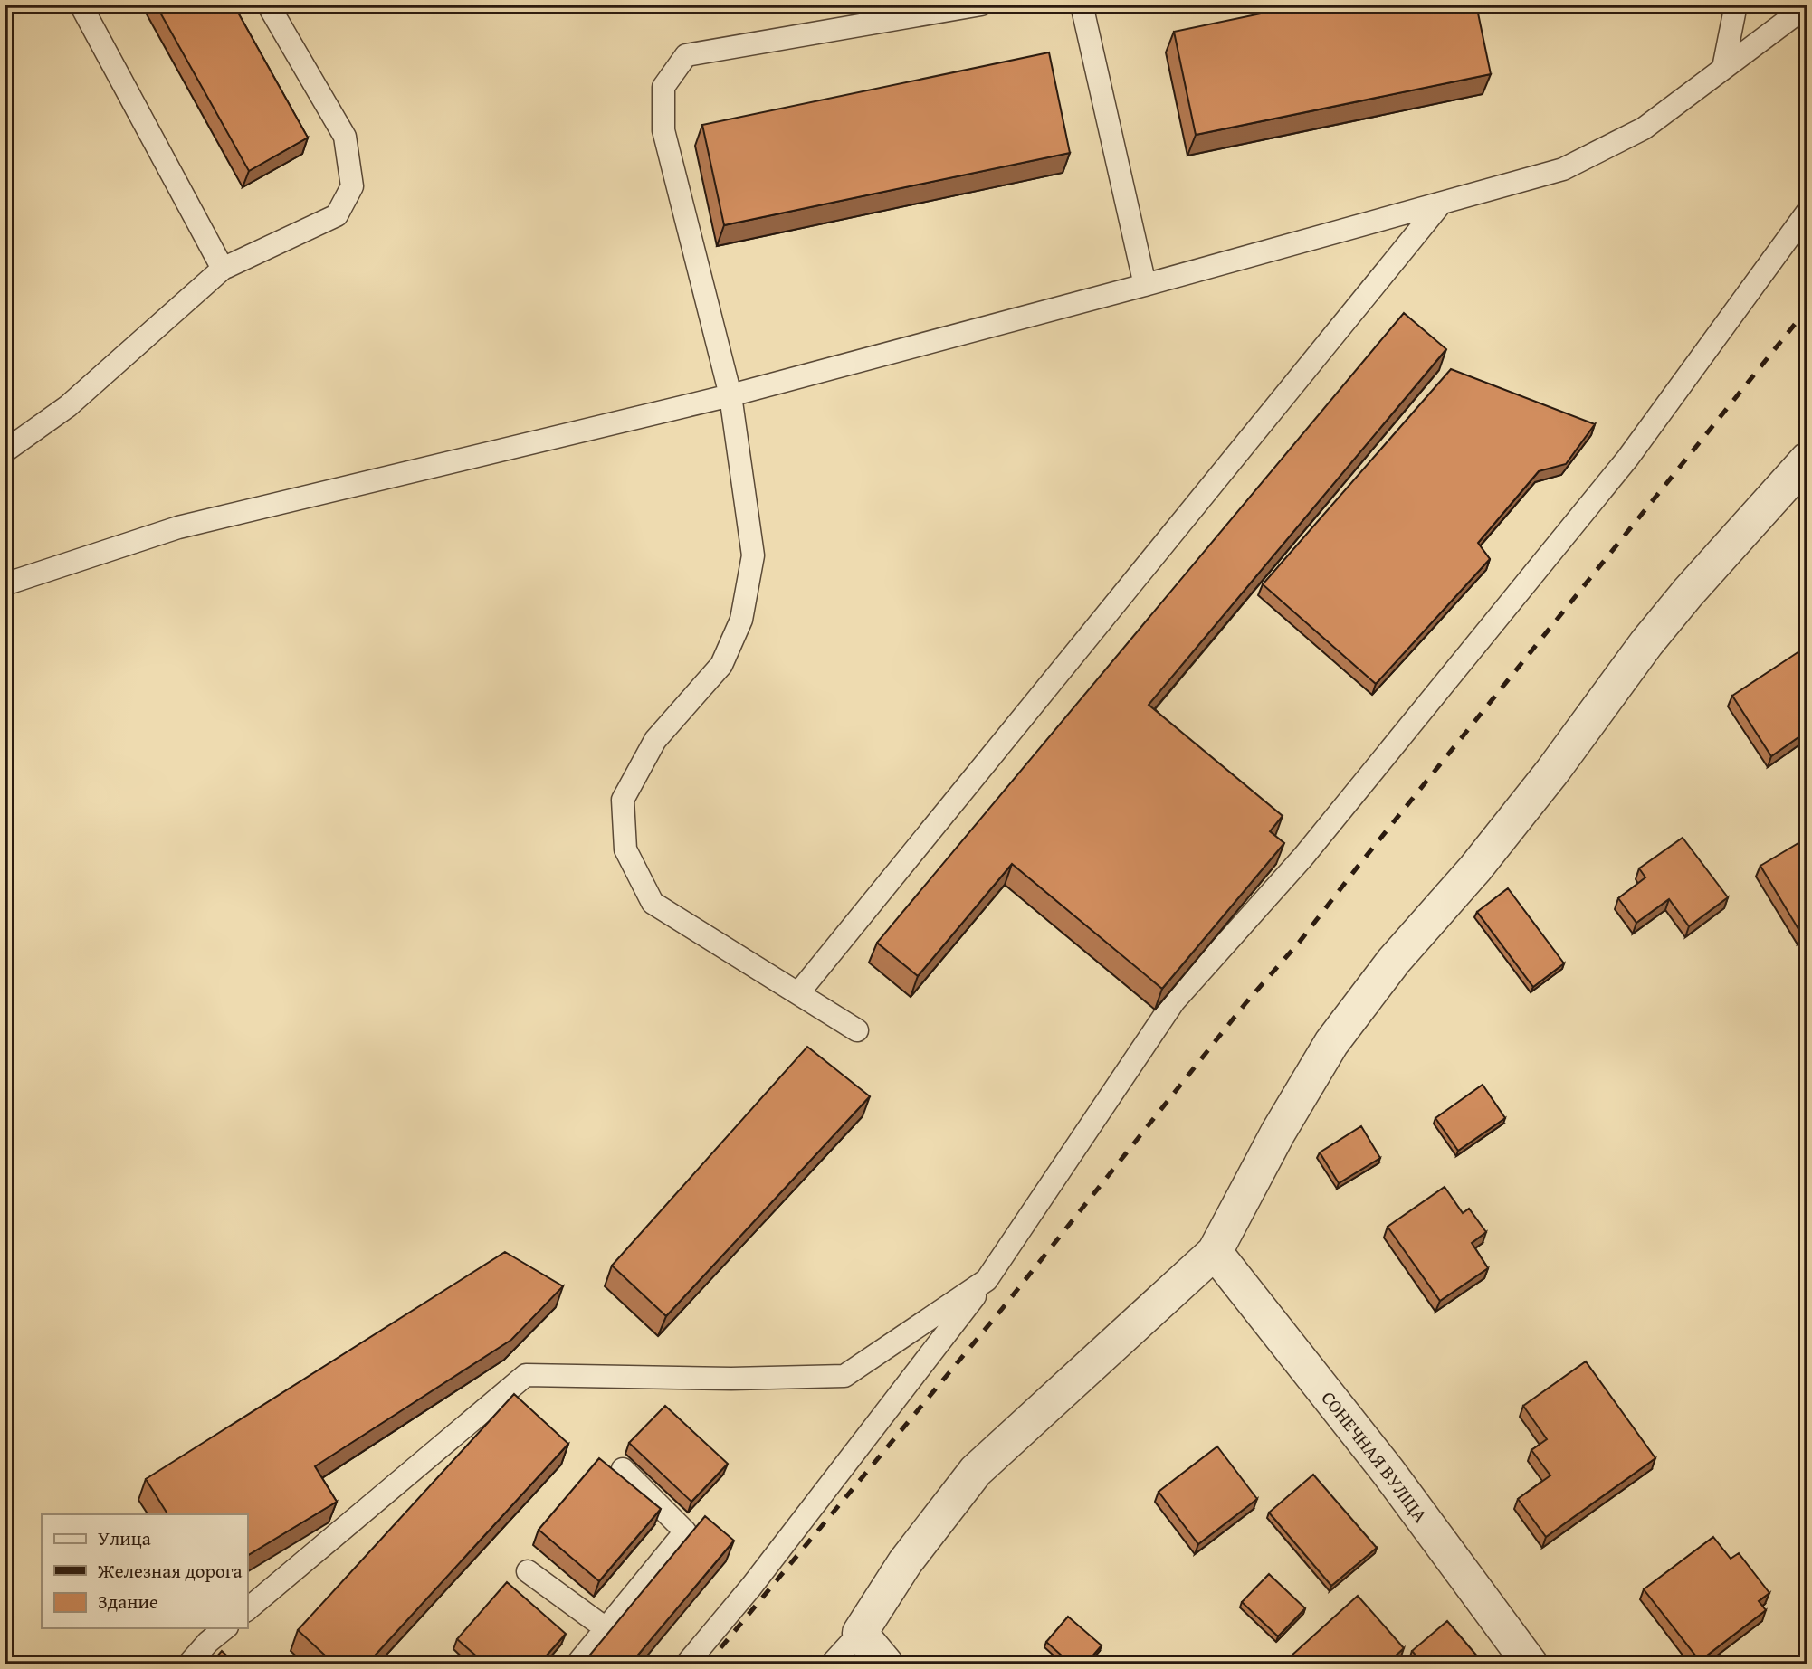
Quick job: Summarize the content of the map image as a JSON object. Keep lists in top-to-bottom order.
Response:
{
  "streets": {
    "street": ["СОНЕЧНАЯ ВУЛІЦА"]
  },
  "legend": ["Улица", "Железная дорога", "Здание"]
}
